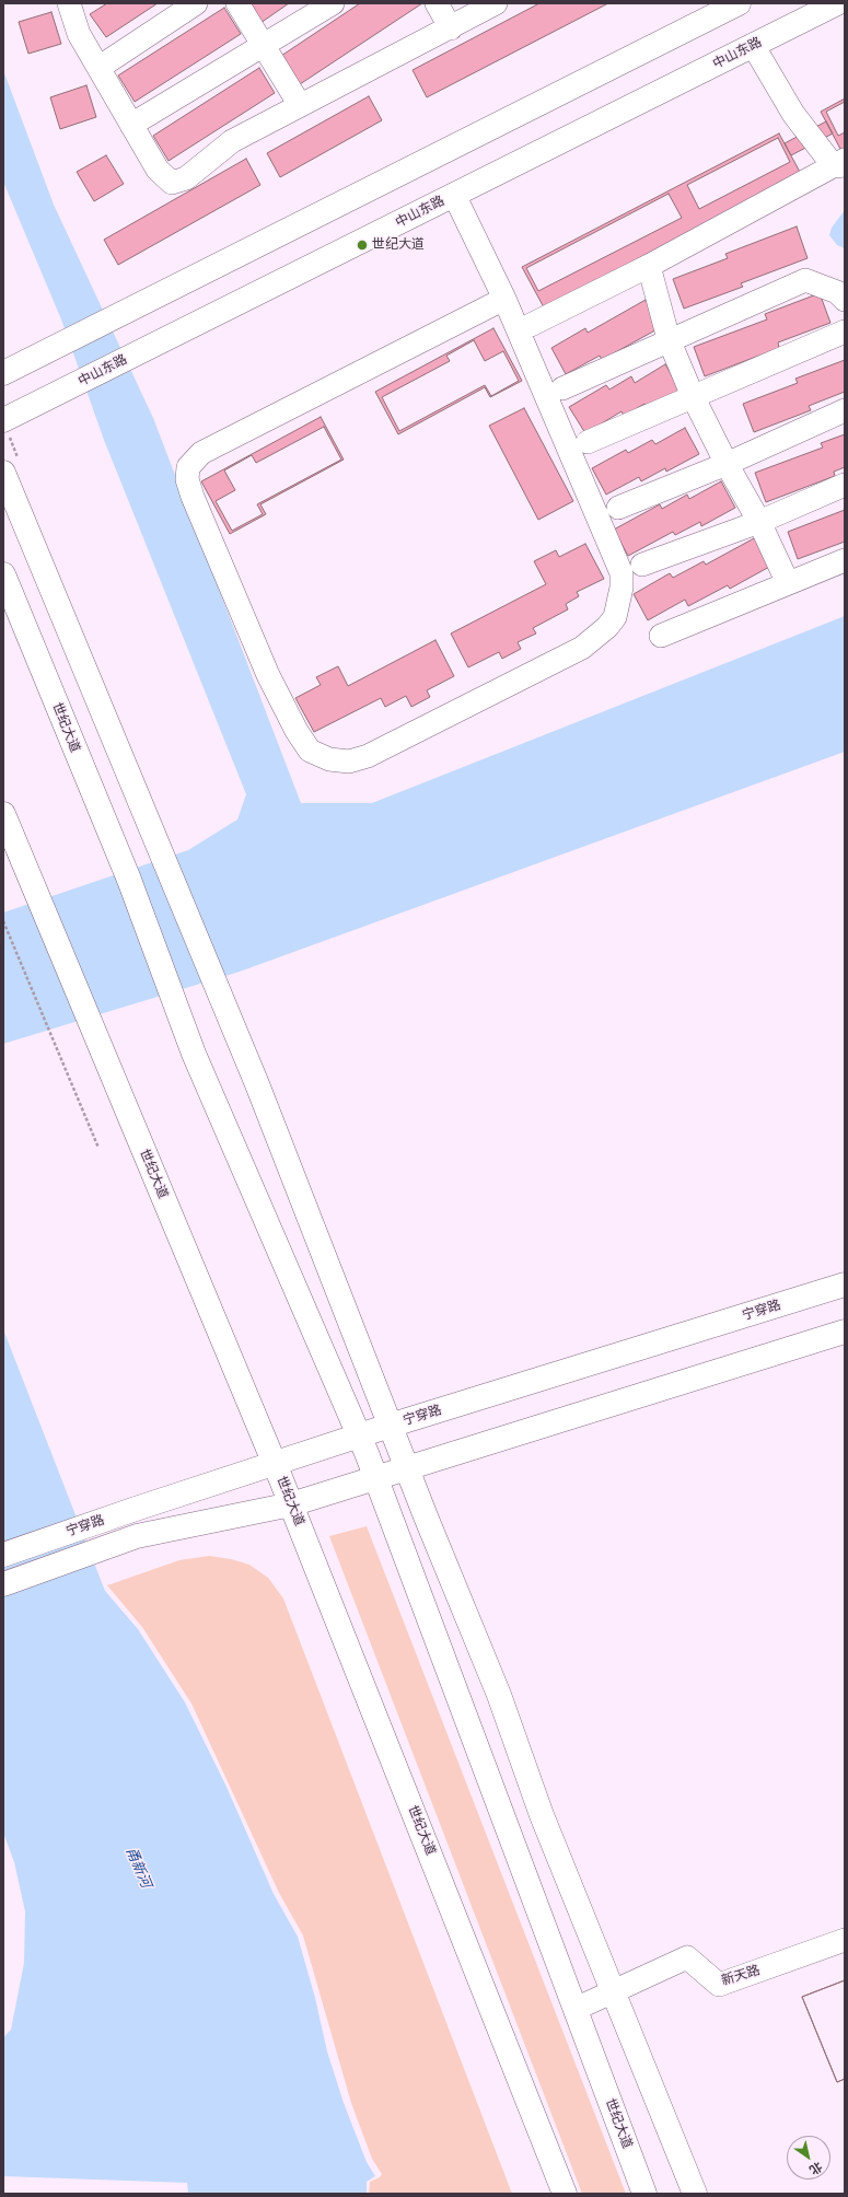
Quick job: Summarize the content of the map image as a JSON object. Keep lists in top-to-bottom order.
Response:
{
  "streets": {
    "main road": ["中山东路", "世纪大道", "宁穿路"],
    "street": ["新天路"]
  },
  "crossings": [
    ["世纪大道", "宁穿路"],
    ["世纪大道", "新天路"]
  ],
  "water": ["甬新河"],
  "places": ["世纪大道"],
  "north": "bottom right"
}
